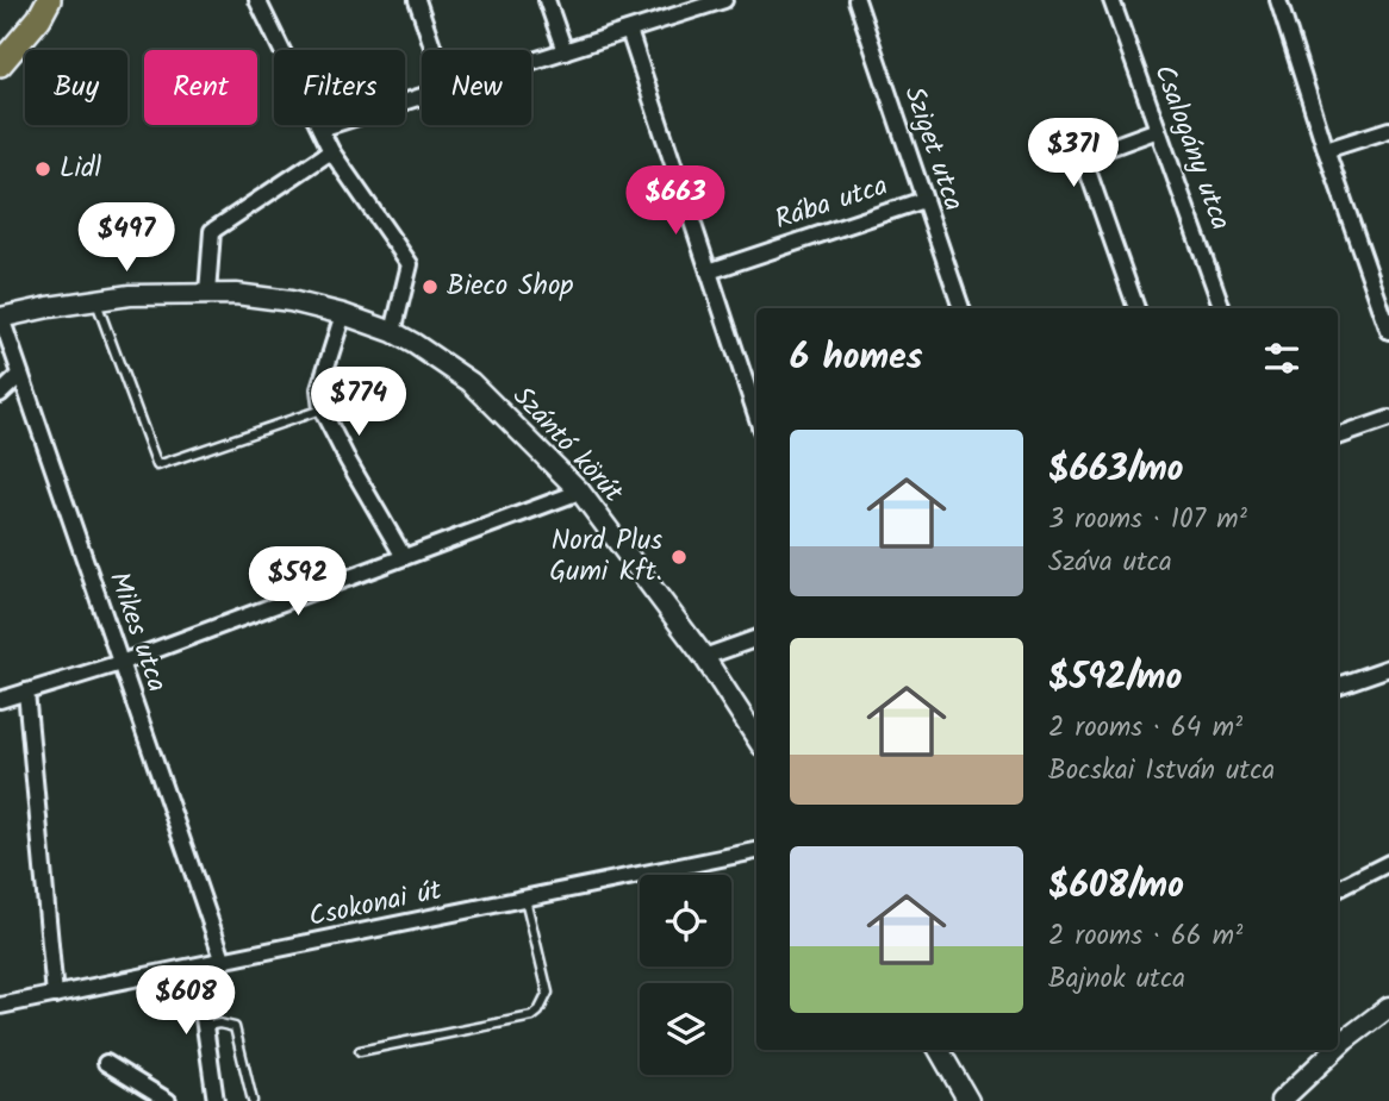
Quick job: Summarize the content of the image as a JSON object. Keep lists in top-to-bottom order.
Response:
{
  "streets": {
    "street": [
      "Csalogány utca",
      "Sziget utca",
      "Rába utca",
      "Szántó körút",
      "Mikes utca",
      "Csokonai út"
    ]
  },
  "crossings": [
    ["Sziget utca", "Rába utca"],
    ["Szántó körút", "Mikes utca"],
    ["Mikes utca", "Csokonai út"]
  ],
  "places": ["Lidl", "Bieco Shop", "Nord Plus Gumi Kft."],
  "page": {
    "chip": [
      "Buy",
      "Rent",
      "Filters",
      "New"
    ],
    "price": [
      "$371",
      "$663",
      "$497",
      "$774",
      "$592",
      "$608"
    ],
    "heading": "6 homes",
    "list": [
      {
        "name": "$663/mo",
        "note": "3 rooms · 107 m² · Száva utca"
      },
      {
        "name": "$592/mo",
        "note": "2 rooms · 64 m² · Bocskai István utca"
      },
      {
        "name": "$608/mo",
        "note": "2 rooms · 66 m² · Bajnok utca"
      }
    ]
  }
}
